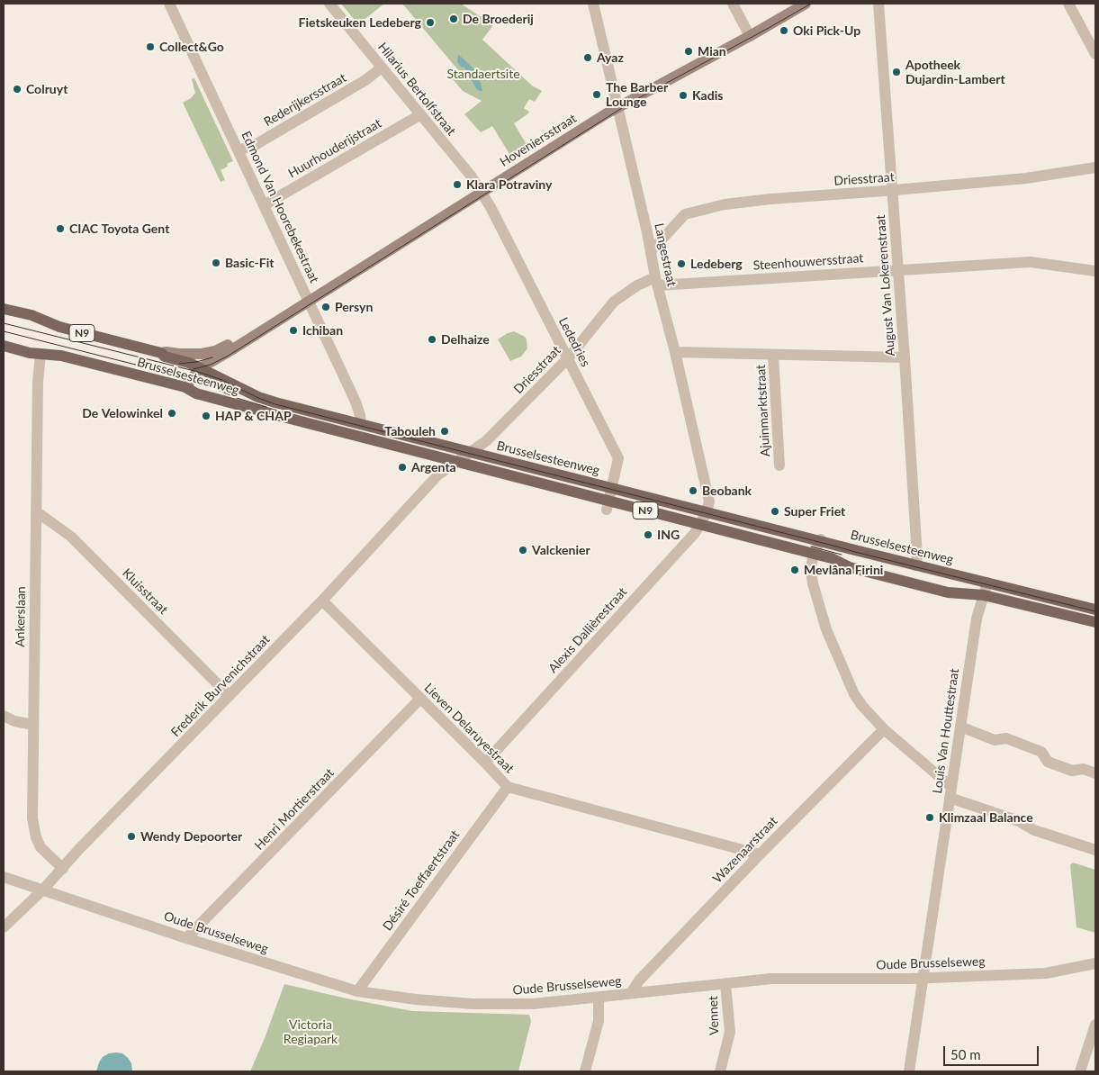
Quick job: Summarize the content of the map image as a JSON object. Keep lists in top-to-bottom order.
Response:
{
  "streets": {
    "main road": ["N9", "Brusselsesteenweg"],
    "street": [
      "Hilarius Bertolfstraat",
      "Rederijkersstraat",
      "Hoveniersstraat",
      "Huurhouderijstraat",
      "Driesstraat",
      "Edmond Van Hoorebekestraat",
      "Langestraat",
      "Steenhouwersstraat",
      "August Van Lokerenstraat",
      "Lededries",
      "Ajuinmarktstraat",
      "Kluisstraat",
      "Ankerslaan",
      "Alexis Dallièrestraat",
      "Frederik Burvenichstraat",
      "Lieven Delaruyestraat",
      "Louis Van Houttestraat",
      "Henri Mortierstraat",
      "Wazenaarstraat",
      "Désiré Toeffaertstraat",
      "Oude Brusselseweg",
      "Vennet"
    ]
  },
  "crossings": [
    ["Hilarius Bertolfstraat", "Rederijkersstraat"],
    ["Hilarius Bertolfstraat", "Hoveniersstraat"],
    ["Hilarius Bertolfstraat", "Huurhouderijstraat"],
    ["Hilarius Bertolfstraat", "Lededries"],
    ["Rederijkersstraat", "Edmond Van Hoorebekestraat"],
    ["Hoveniersstraat", "Edmond Van Hoorebekestraat"],
    ["Hoveniersstraat", "Langestraat"],
    ["Hoveniersstraat", "Lededries"],
    ["Hoveniersstraat", "Brusselsesteenweg"],
    ["Huurhouderijstraat", "Edmond Van Hoorebekestraat"],
    ["Driesstraat", "Langestraat"],
    ["Driesstraat", "Steenhouwersstraat"],
    ["Driesstraat", "August Van Lokerenstraat"],
    ["Driesstraat", "Lededries"],
    ["Driesstraat", "Brusselsesteenweg"],
    ["Driesstraat", "Frederik Burvenichstraat"],
    ["Edmond Van Hoorebekestraat", "Brusselsesteenweg"],
    ["Langestraat", "Steenhouwersstraat"],
    ["Langestraat", "Brusselsesteenweg"],
    ["Langestraat", "Ajuinmarktstraat"],
    ["Langestraat", "Alexis Dallièrestraat"],
    ["Steenhouwersstraat", "August Van Lokerenstraat"],
    ["August Van Lokerenstraat", "Brusselsesteenweg"],
    ["August Van Lokerenstraat", "Ajuinmarktstraat"],
    ["Lededries", "Brusselsesteenweg"],
    ["Brusselsesteenweg", "Ankerslaan"],
    ["Brusselsesteenweg", "Alexis Dallièrestraat"],
    ["Brusselsesteenweg", "Frederik Burvenichstraat"],
    ["Brusselsesteenweg", "Louis Van Houttestraat"],
    ["Kluisstraat", "Ankerslaan"],
    ["Kluisstraat", "Frederik Burvenichstraat"],
    ["Ankerslaan", "Frederik Burvenichstraat"],
    ["Alexis Dallièrestraat", "Lieven Delaruyestraat"],
    ["Frederik Burvenichstraat", "Lieven Delaruyestraat"],
    ["Frederik Burvenichstraat", "Oude Brusselseweg"],
    ["Lieven Delaruyestraat", "Henri Mortierstraat"],
    ["Lieven Delaruyestraat", "Wazenaarstraat"],
    ["Lieven Delaruyestraat", "Désiré Toeffaertstraat"],
    ["Louis Van Houttestraat", "Oude Brusselseweg"],
    ["Henri Mortierstraat", "Oude Brusselseweg"],
    ["Wazenaarstraat", "Oude Brusselseweg"],
    ["Désiré Toeffaertstraat", "Oude Brusselseweg"],
    ["Oude Brusselseweg", "Vennet"]
  ],
  "parks": ["Standaertsite", "Victoria Regiapark"],
  "places": [
    "De Broederij",
    "Fietskeuken Ledeberg",
    "Oki Pick-Up",
    "Collect&Go",
    "Mian",
    "Ayaz",
    "Apotheek Dujardin-Lambert",
    "Colruyt",
    "The Barber Lounge",
    "Kadis",
    "Klara Potraviny",
    "CIAC Toyota Gent",
    "Basic-Fit",
    "Ledeberg",
    "Persyn",
    "Ichiban",
    "Delhaize",
    "De Velowinkel",
    "HAP & CHAP",
    "Tabouleh",
    "Argenta",
    "Beobank",
    "Super Friet",
    "ING",
    "Valckenier",
    "Mevlâna Firini",
    "Klimzaal Balance",
    "Wendy Depoorter"
  ],
  "scale_bar": "50 m"
}
